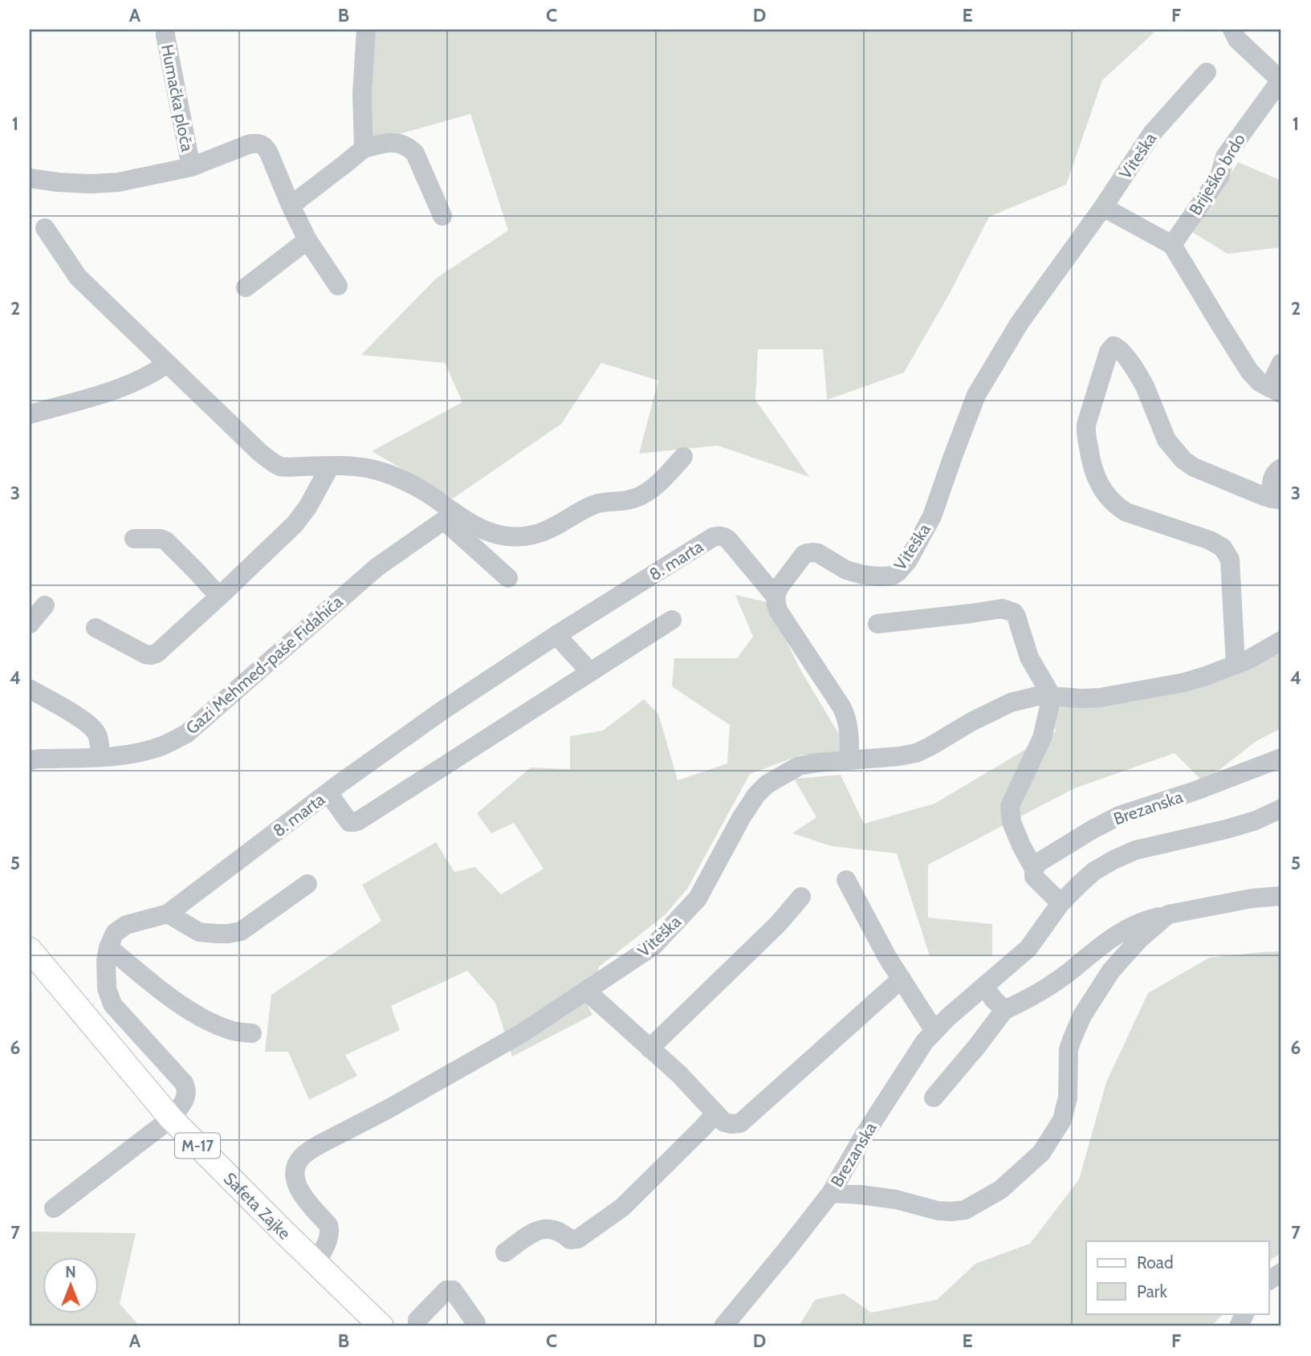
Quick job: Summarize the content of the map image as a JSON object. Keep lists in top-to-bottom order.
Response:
{
  "streets": {
    "main road": ["M-17", "Safeta Zajke"],
    "street": [
      "Humačka ploča",
      "Viteška",
      "Briješko brdo",
      "8. marta",
      "Gazi Mehmed-paše Fidahića",
      "Brezanska"
    ]
  },
  "crossings": [
    ["Viteška", "8. marta"],
    ["Viteška", "Safeta Zajke"]
  ],
  "legend": ["Road", "Park"],
  "north": "top",
  "grid": {
    "columns": [
      "A",
      "B",
      "C",
      "D",
      "E",
      "F"
    ],
    "rows": [
      "1",
      "2",
      "3",
      "4",
      "5",
      "6",
      "7"
    ]
  }
}
